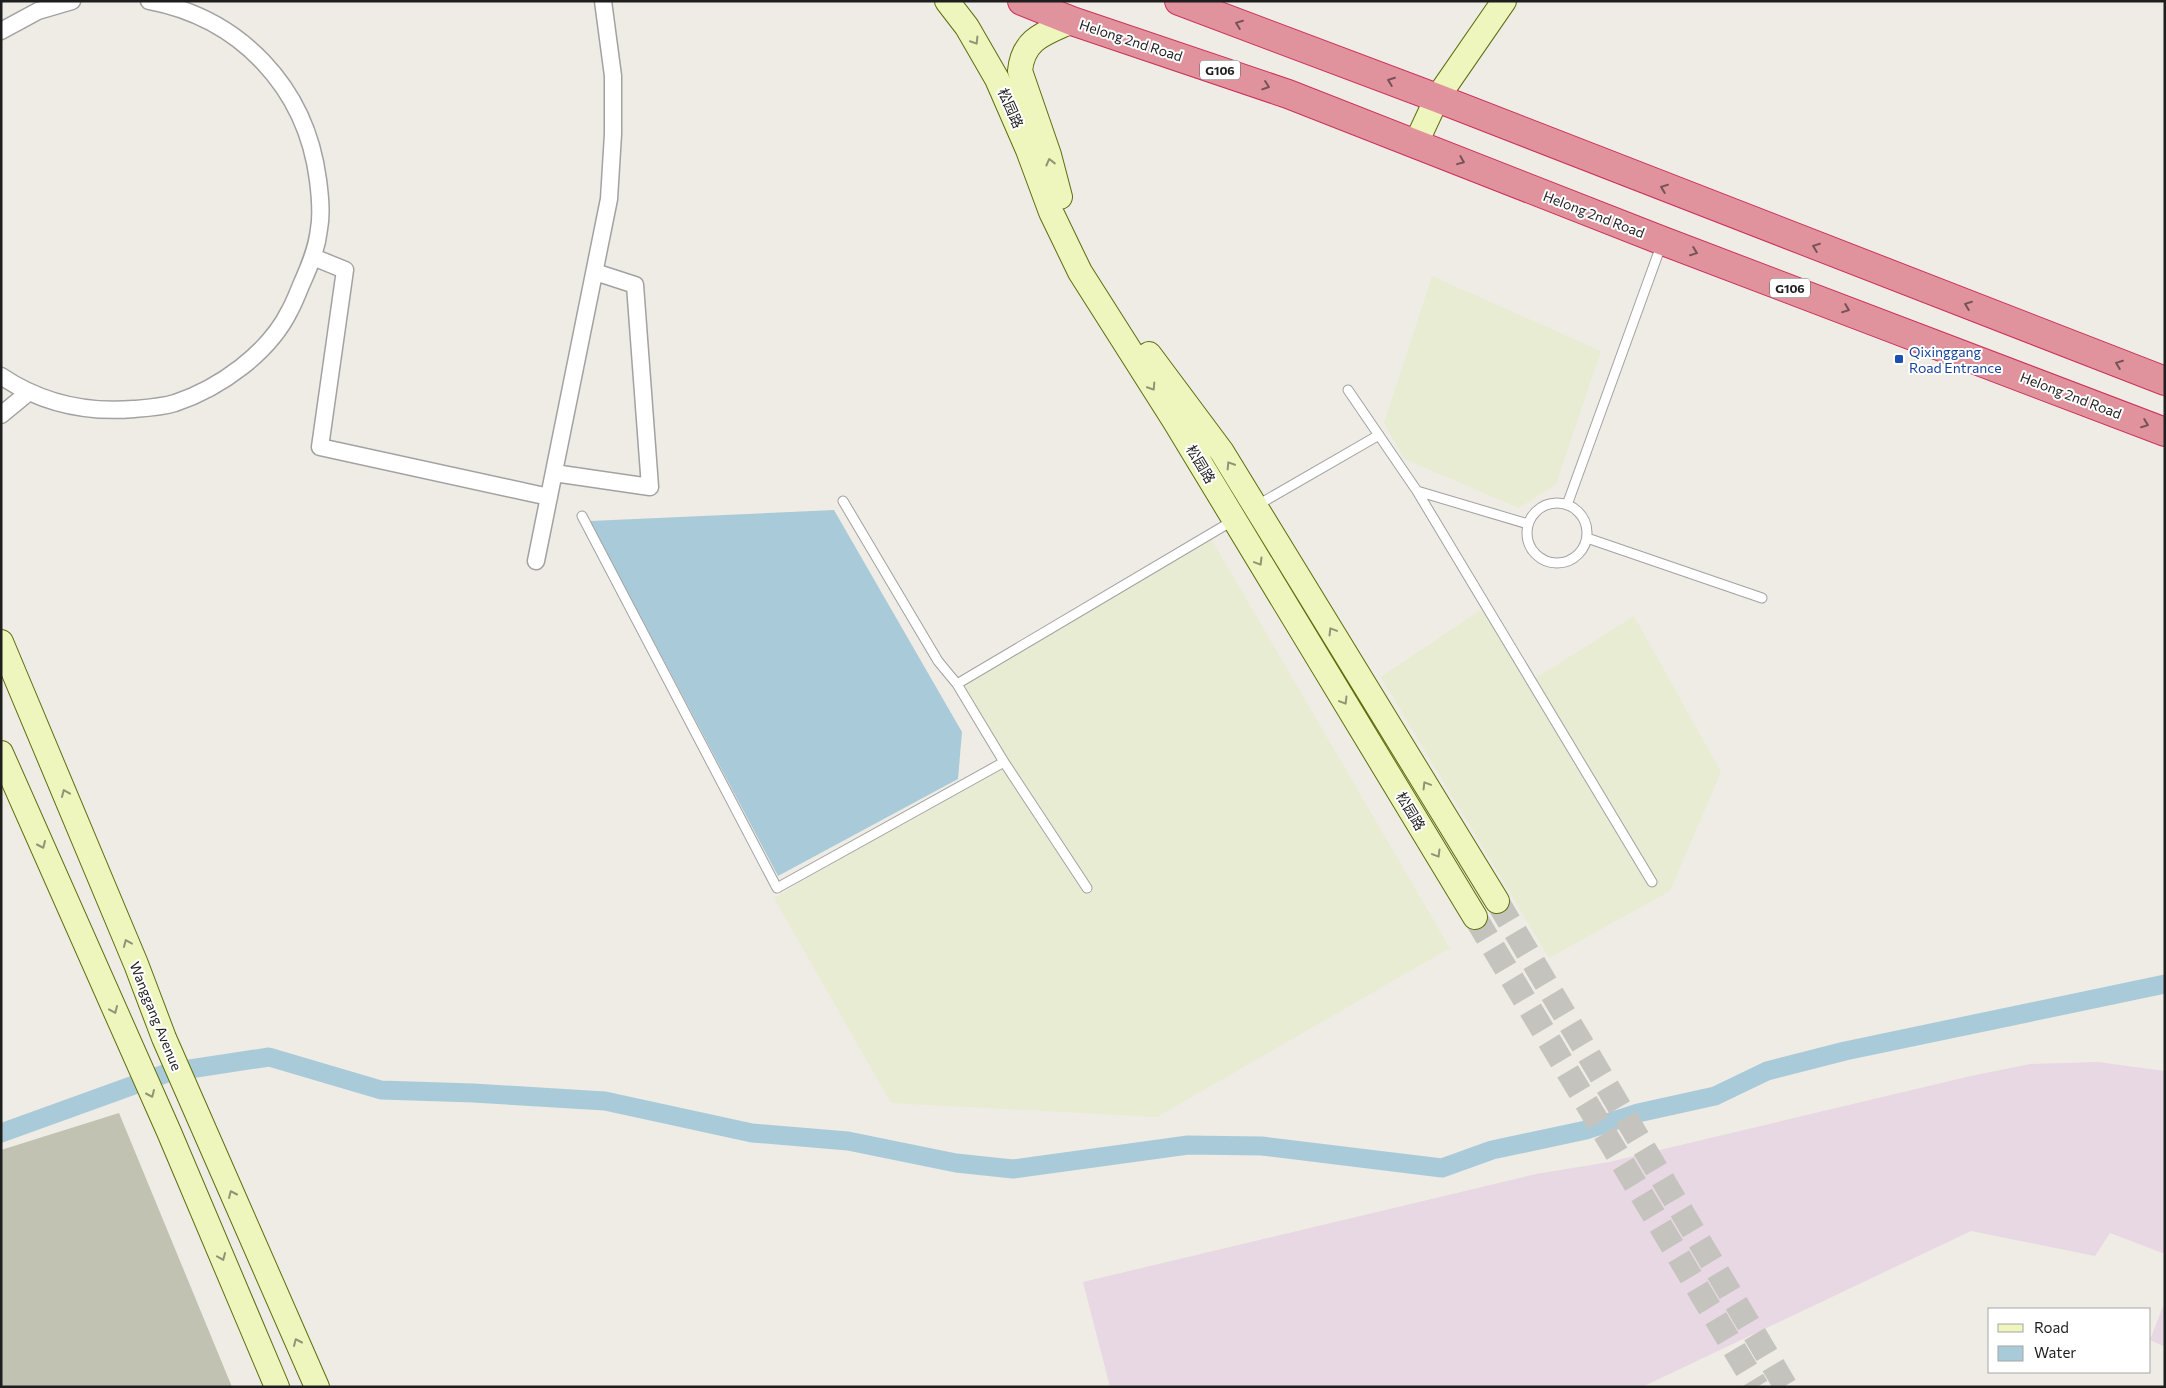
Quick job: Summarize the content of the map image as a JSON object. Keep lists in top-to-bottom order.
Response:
{
  "streets": {
    "highway": ["Helong 2nd Road", "G106"],
    "street": ["松园路", "Wanggang Avenue"]
  },
  "crossings": [
    ["Helong 2nd Road", "松园路"]
  ],
  "places": {
    "transit": ["Qixinggang Road Entrance"]
  },
  "legend": ["Road", "Water"]
}
